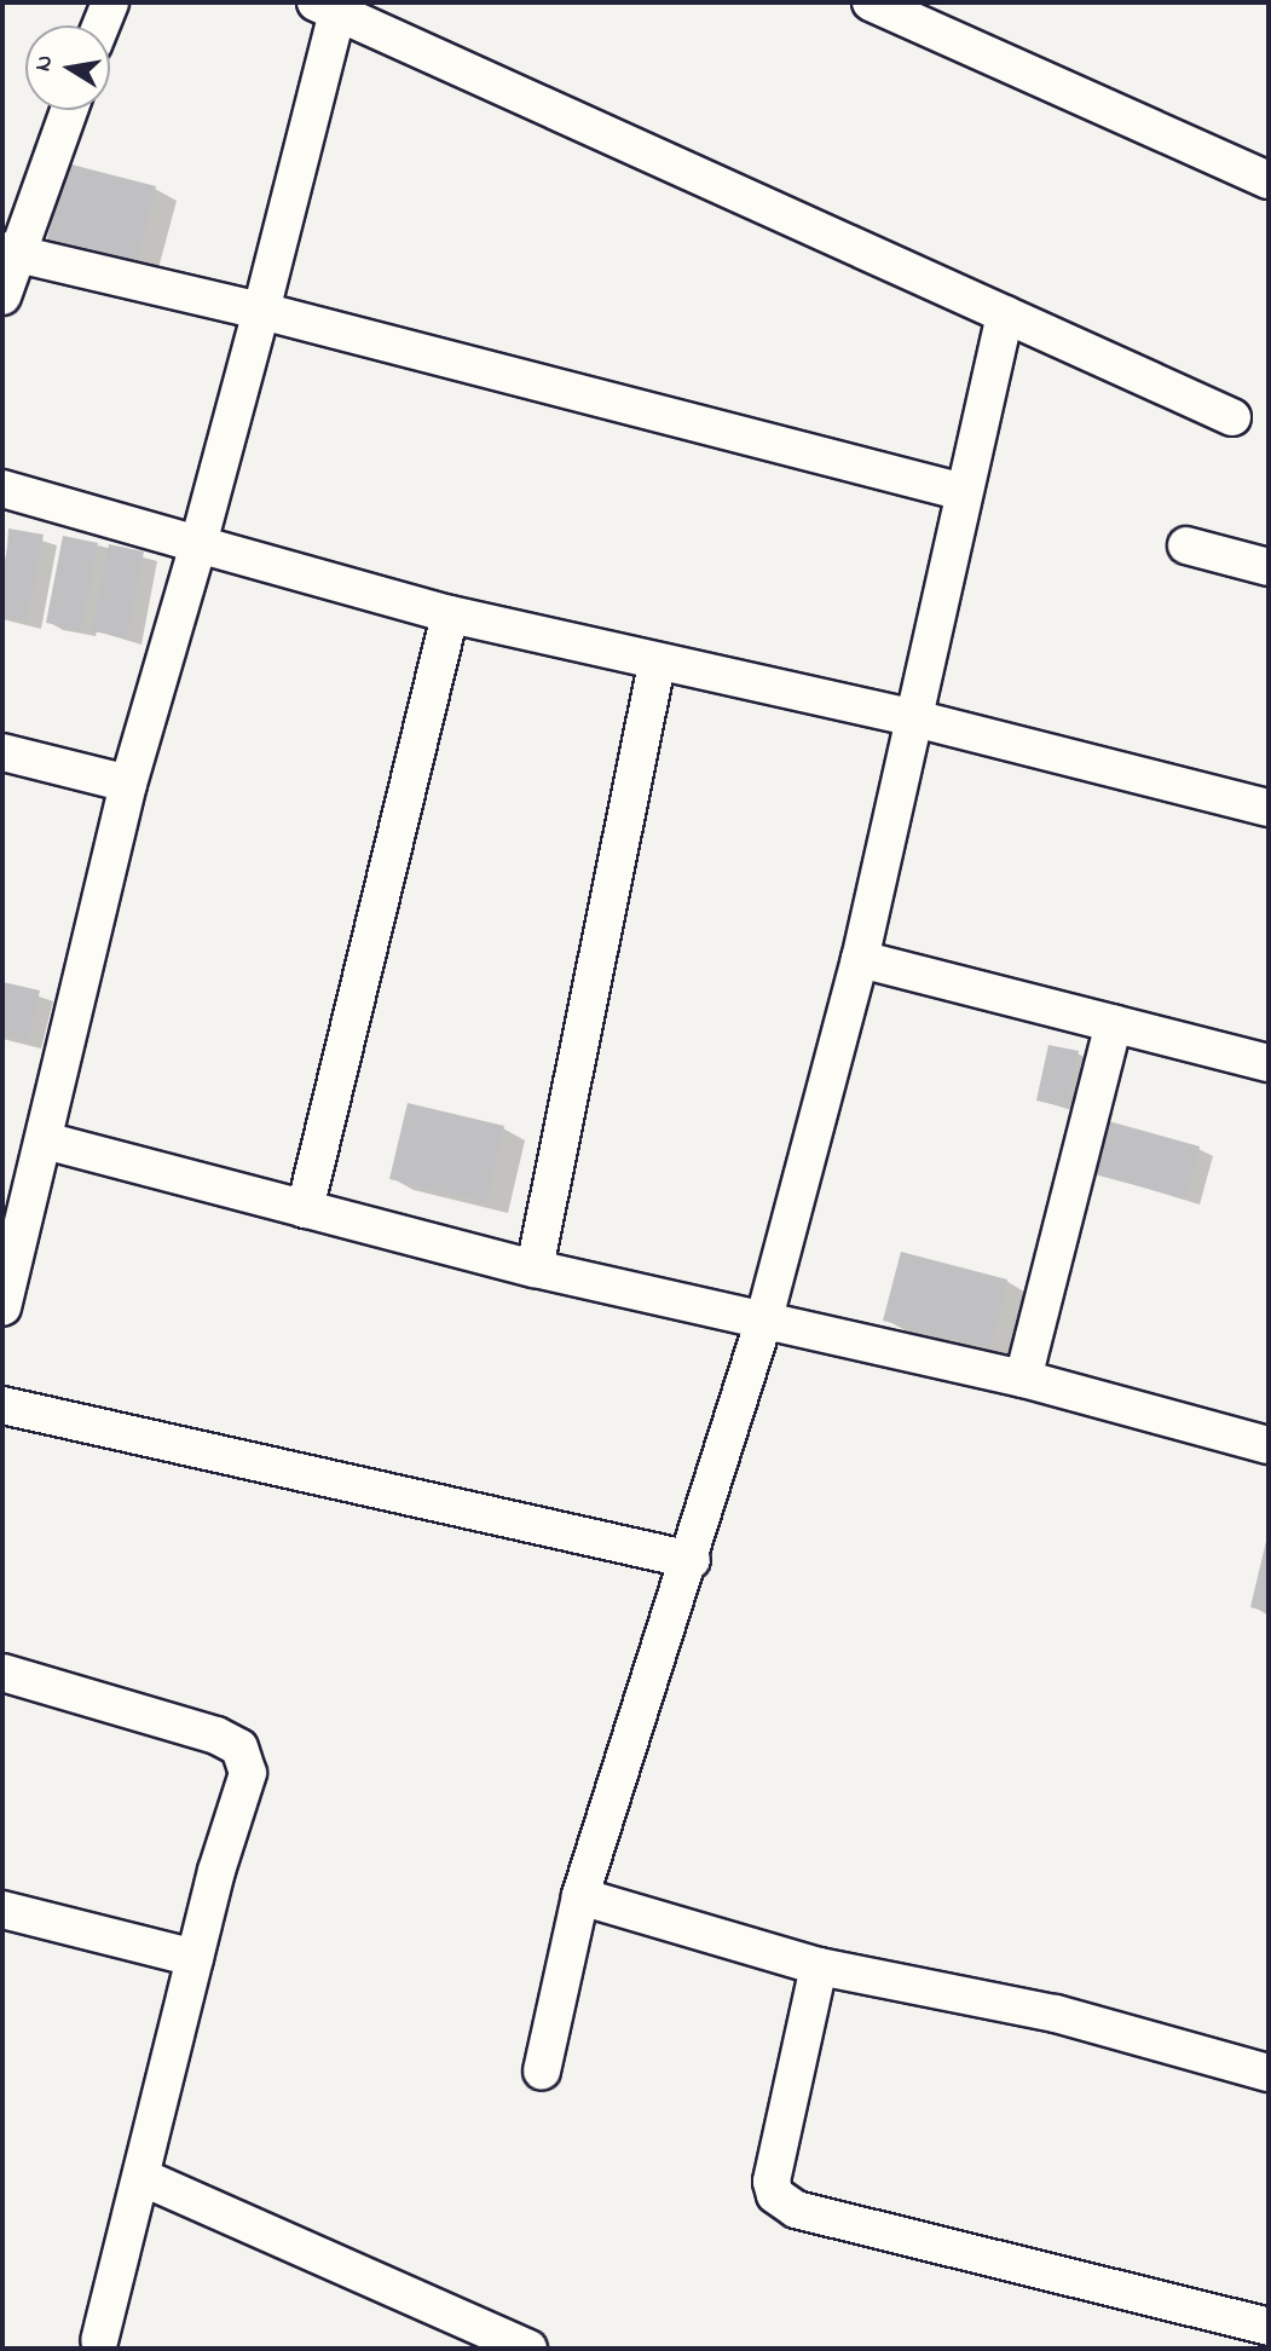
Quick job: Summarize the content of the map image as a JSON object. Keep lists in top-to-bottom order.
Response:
{
  "north": "left"
}
